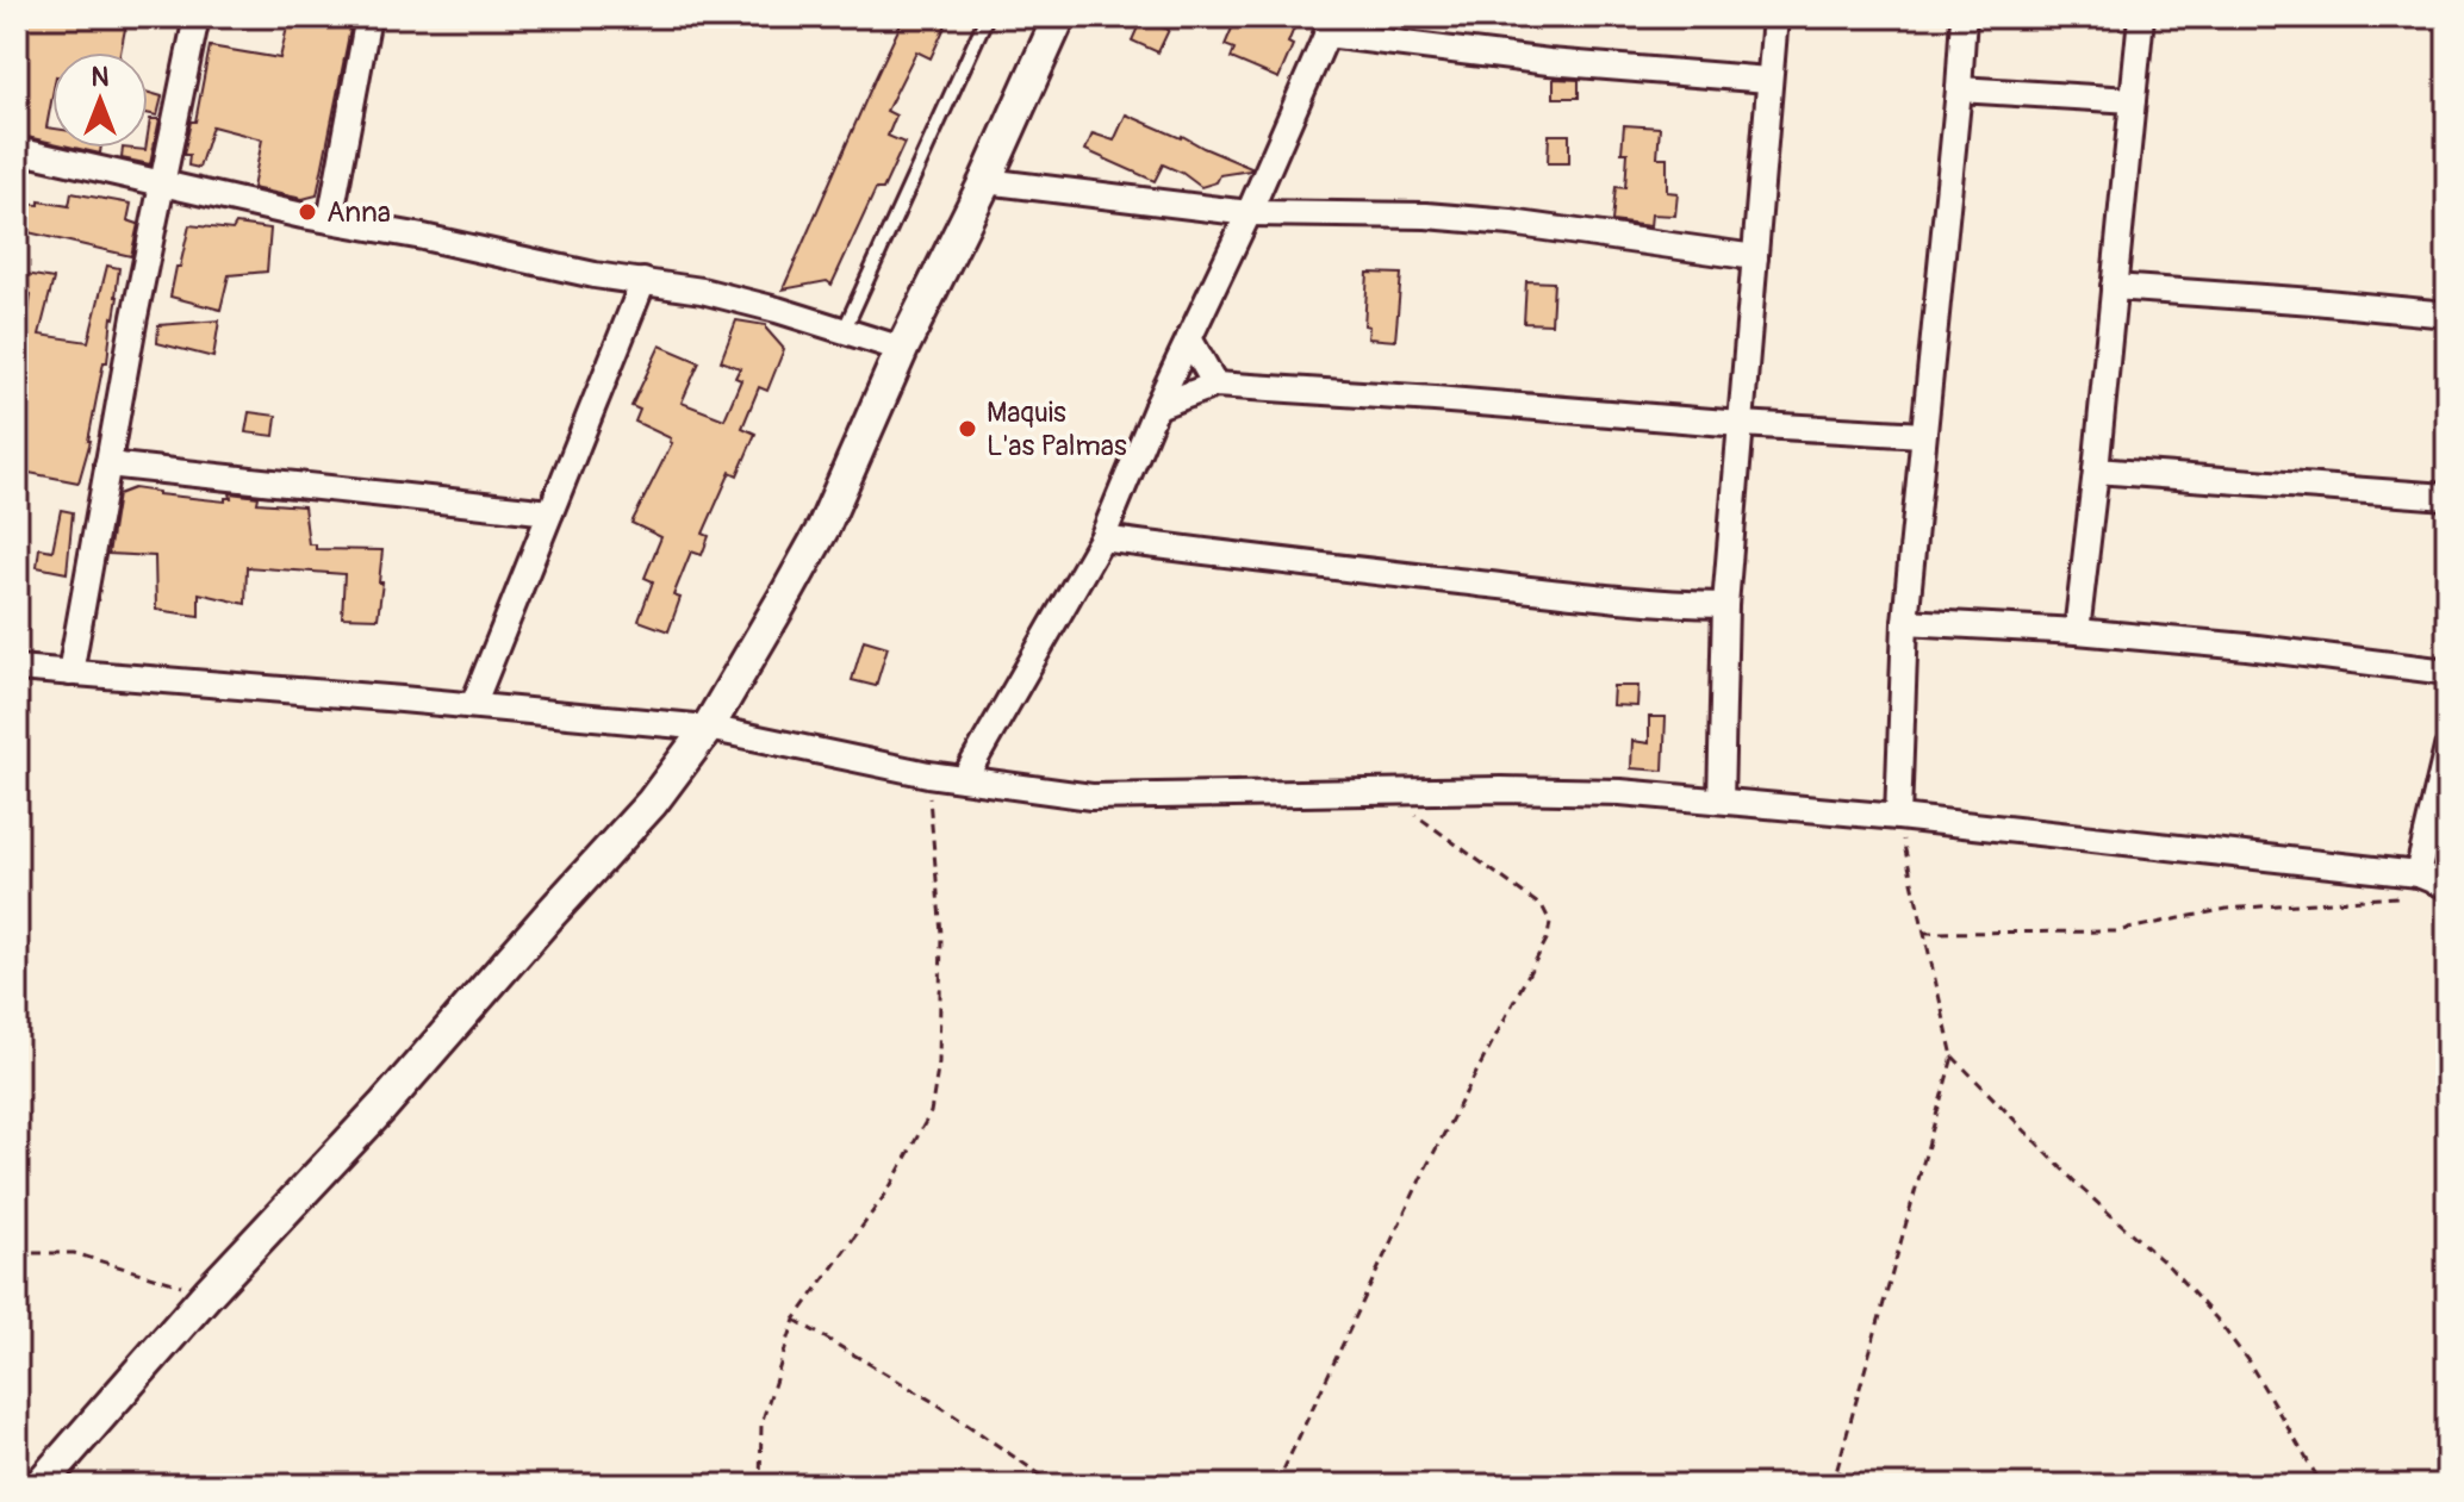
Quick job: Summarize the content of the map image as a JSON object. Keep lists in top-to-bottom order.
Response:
{
  "places": ["Anna", "Maquis L'as Palmas"],
  "north": "top"
}
